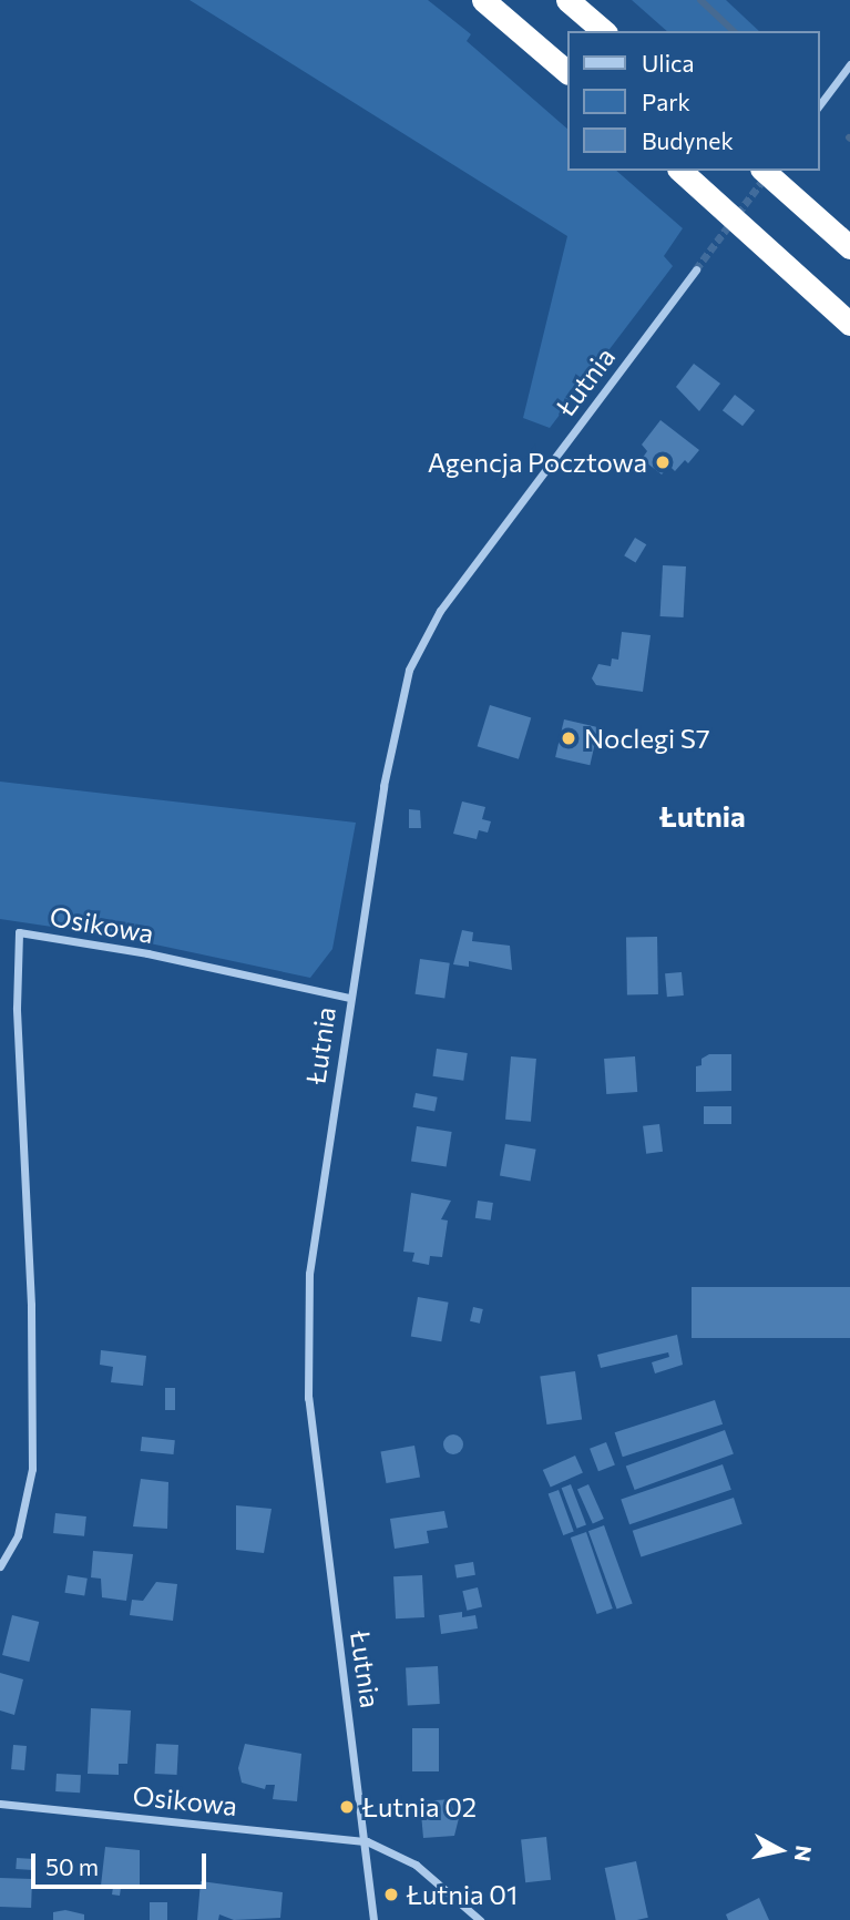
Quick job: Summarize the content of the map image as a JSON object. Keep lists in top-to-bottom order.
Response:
{
  "streets": {
    "street": ["Łutnia", "Osikowa"]
  },
  "crossings": [
    ["Łutnia", "Osikowa"]
  ],
  "districts": ["Łutnia"],
  "places": [
    "Agencja Pocztowa",
    "Noclegi S7",
    "Łutnia 02",
    "Łutnia 01"
  ],
  "legend": ["Ulica", "Park", "Budynek"],
  "scale_bar": "50 m",
  "north": "right"
}
